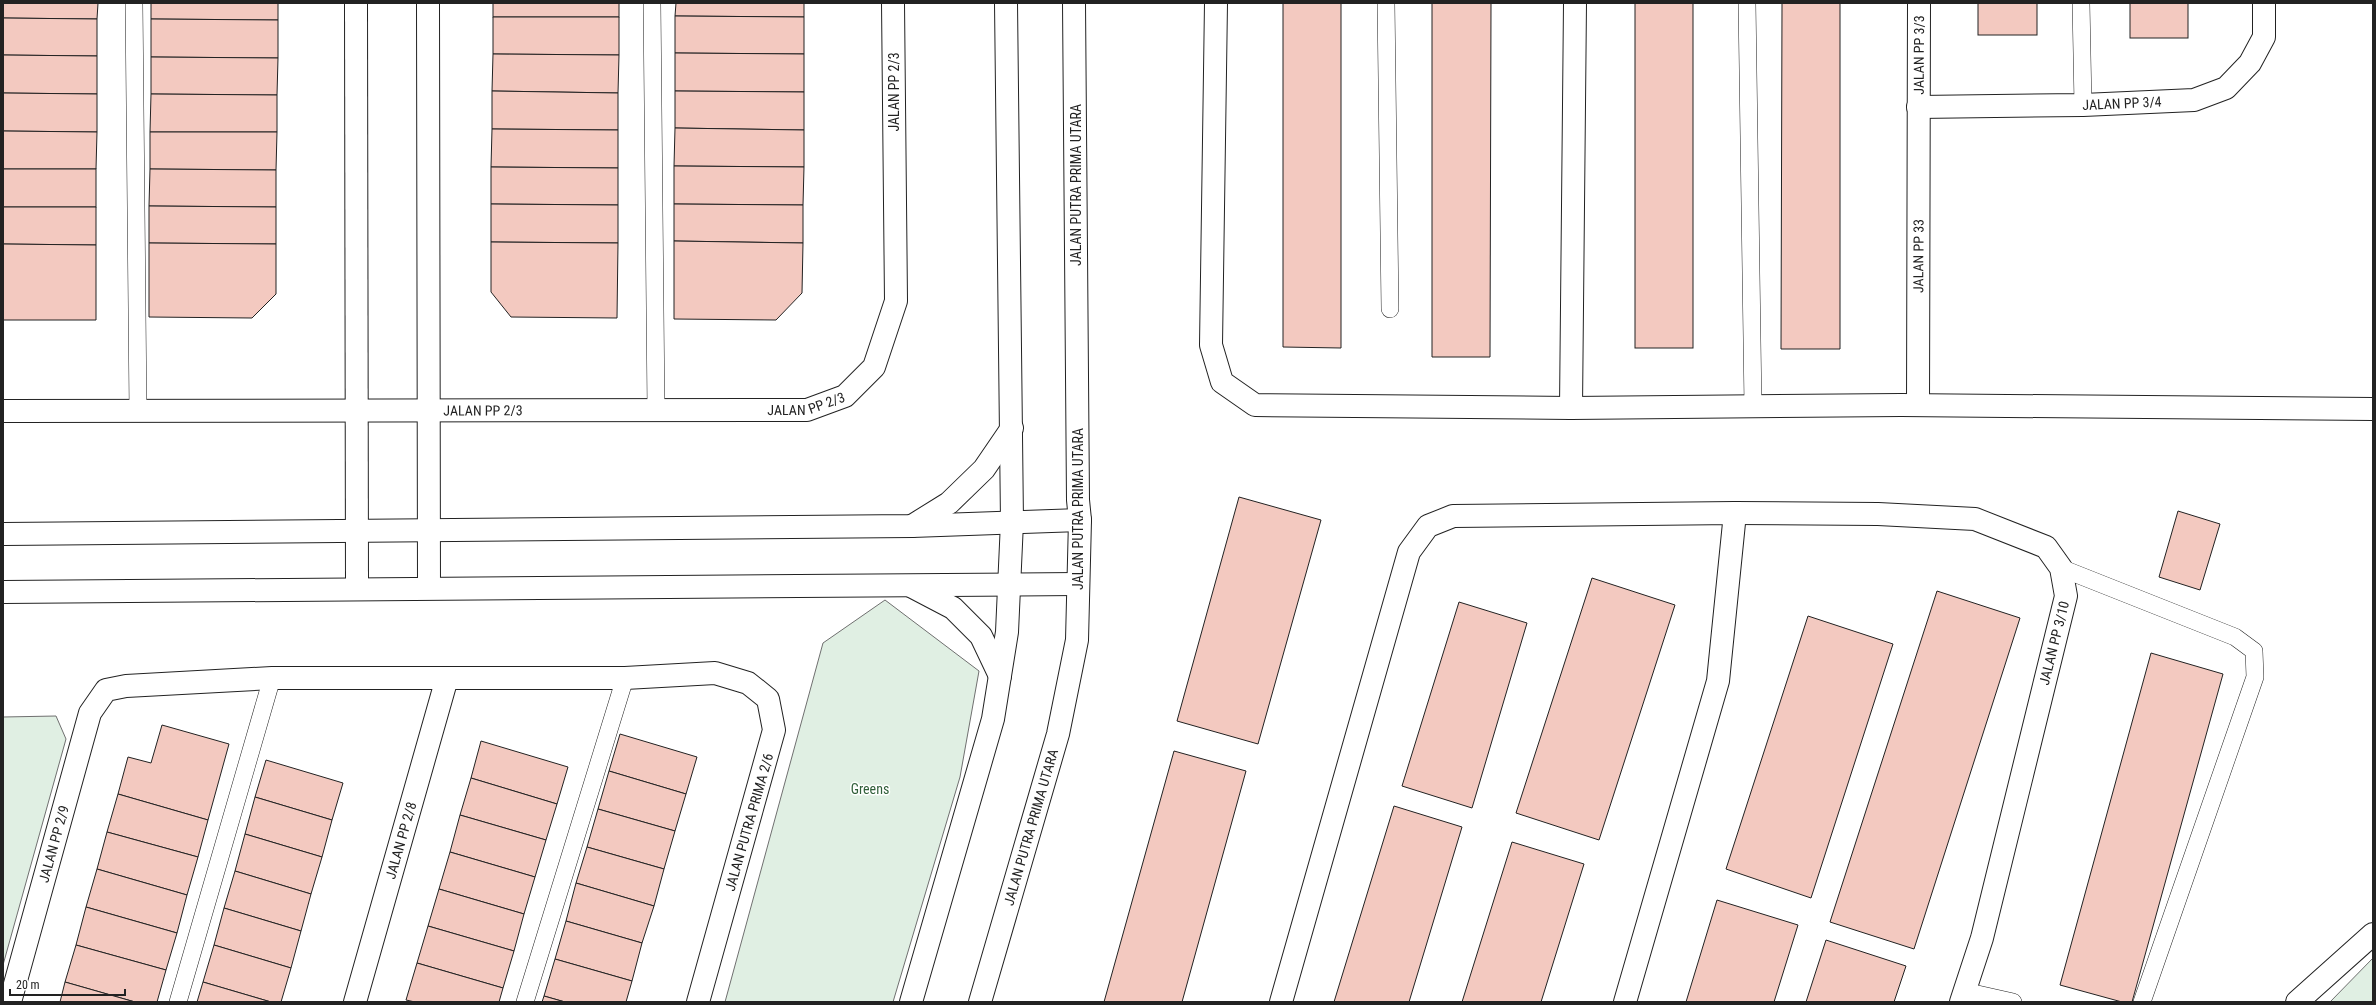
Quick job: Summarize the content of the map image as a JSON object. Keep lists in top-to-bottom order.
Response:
{
  "streets": {
    "street": [
      "JALAN PP 3/3",
      "JALAN PP 2/3",
      "JALAN PP 3/4",
      "JALAN PUTRA PRIMA UTARA",
      "JALAN PP 33",
      "JALAN PP 3/10",
      "JALAN PUTRA PRIMA 2/6",
      "JALAN PP 2/8",
      "JALAN PP 2/9"
    ]
  },
  "crossings": [
    ["JALAN PP 3/3", "JALAN PP 3/4"],
    ["JALAN PP 3/3", "JALAN PP 33"],
    ["JALAN PP 3/4", "JALAN PP 33"]
  ],
  "parks": ["Greens"],
  "scale_bar": "20 m"
}
